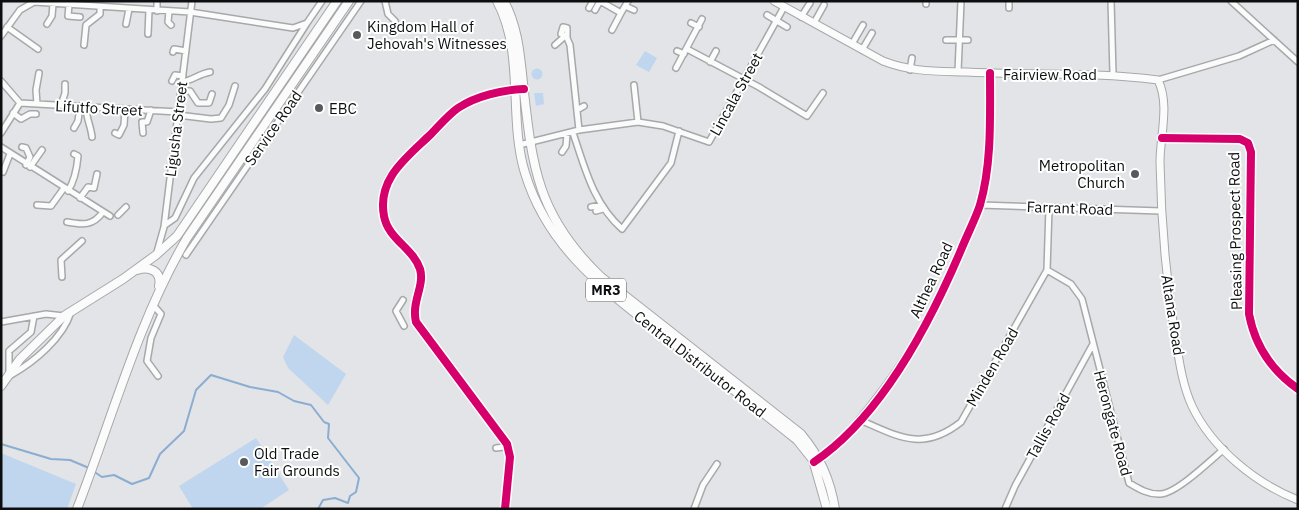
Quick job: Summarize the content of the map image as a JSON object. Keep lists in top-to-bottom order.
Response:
{
  "streets": {
    "main road": [
      "Fairview Road",
      "MR3",
      "Altana Road",
      "Central Distributor Road"
    ],
    "street": [
      "Lincala Street",
      "Lifutfo Street",
      "Service Road",
      "Ligusha Street",
      "Farrant Road",
      "Pleasing Prospect Road",
      "Althea Road",
      "Minden Road",
      "Herongate Road",
      "Tallis Road"
    ]
  },
  "crossings": [
    ["Fairview Road", "Lincala Street"],
    ["Fairview Road", "Althea Road"],
    ["Fairview Road", "Altana Road"],
    ["Lincala Street", "Central Distributor Road"],
    ["Lifutfo Street", "Ligusha Street"],
    ["Farrant Road", "Althea Road"],
    ["Farrant Road", "Altana Road"],
    ["Farrant Road", "Minden Road"],
    ["Pleasing Prospect Road", "Altana Road"],
    ["Althea Road", "Central Distributor Road"],
    ["Althea Road", "Minden Road"],
    ["Altana Road", "Herongate Road"],
    ["Minden Road", "Herongate Road"],
    ["Herongate Road", "Tallis Road"]
  ],
  "places": [
    "Kingdom Hall of Jehovah's Witnesses",
    "EBC",
    "Metropolitan Church",
    "Old Trade Fair Grounds"
  ]
}
